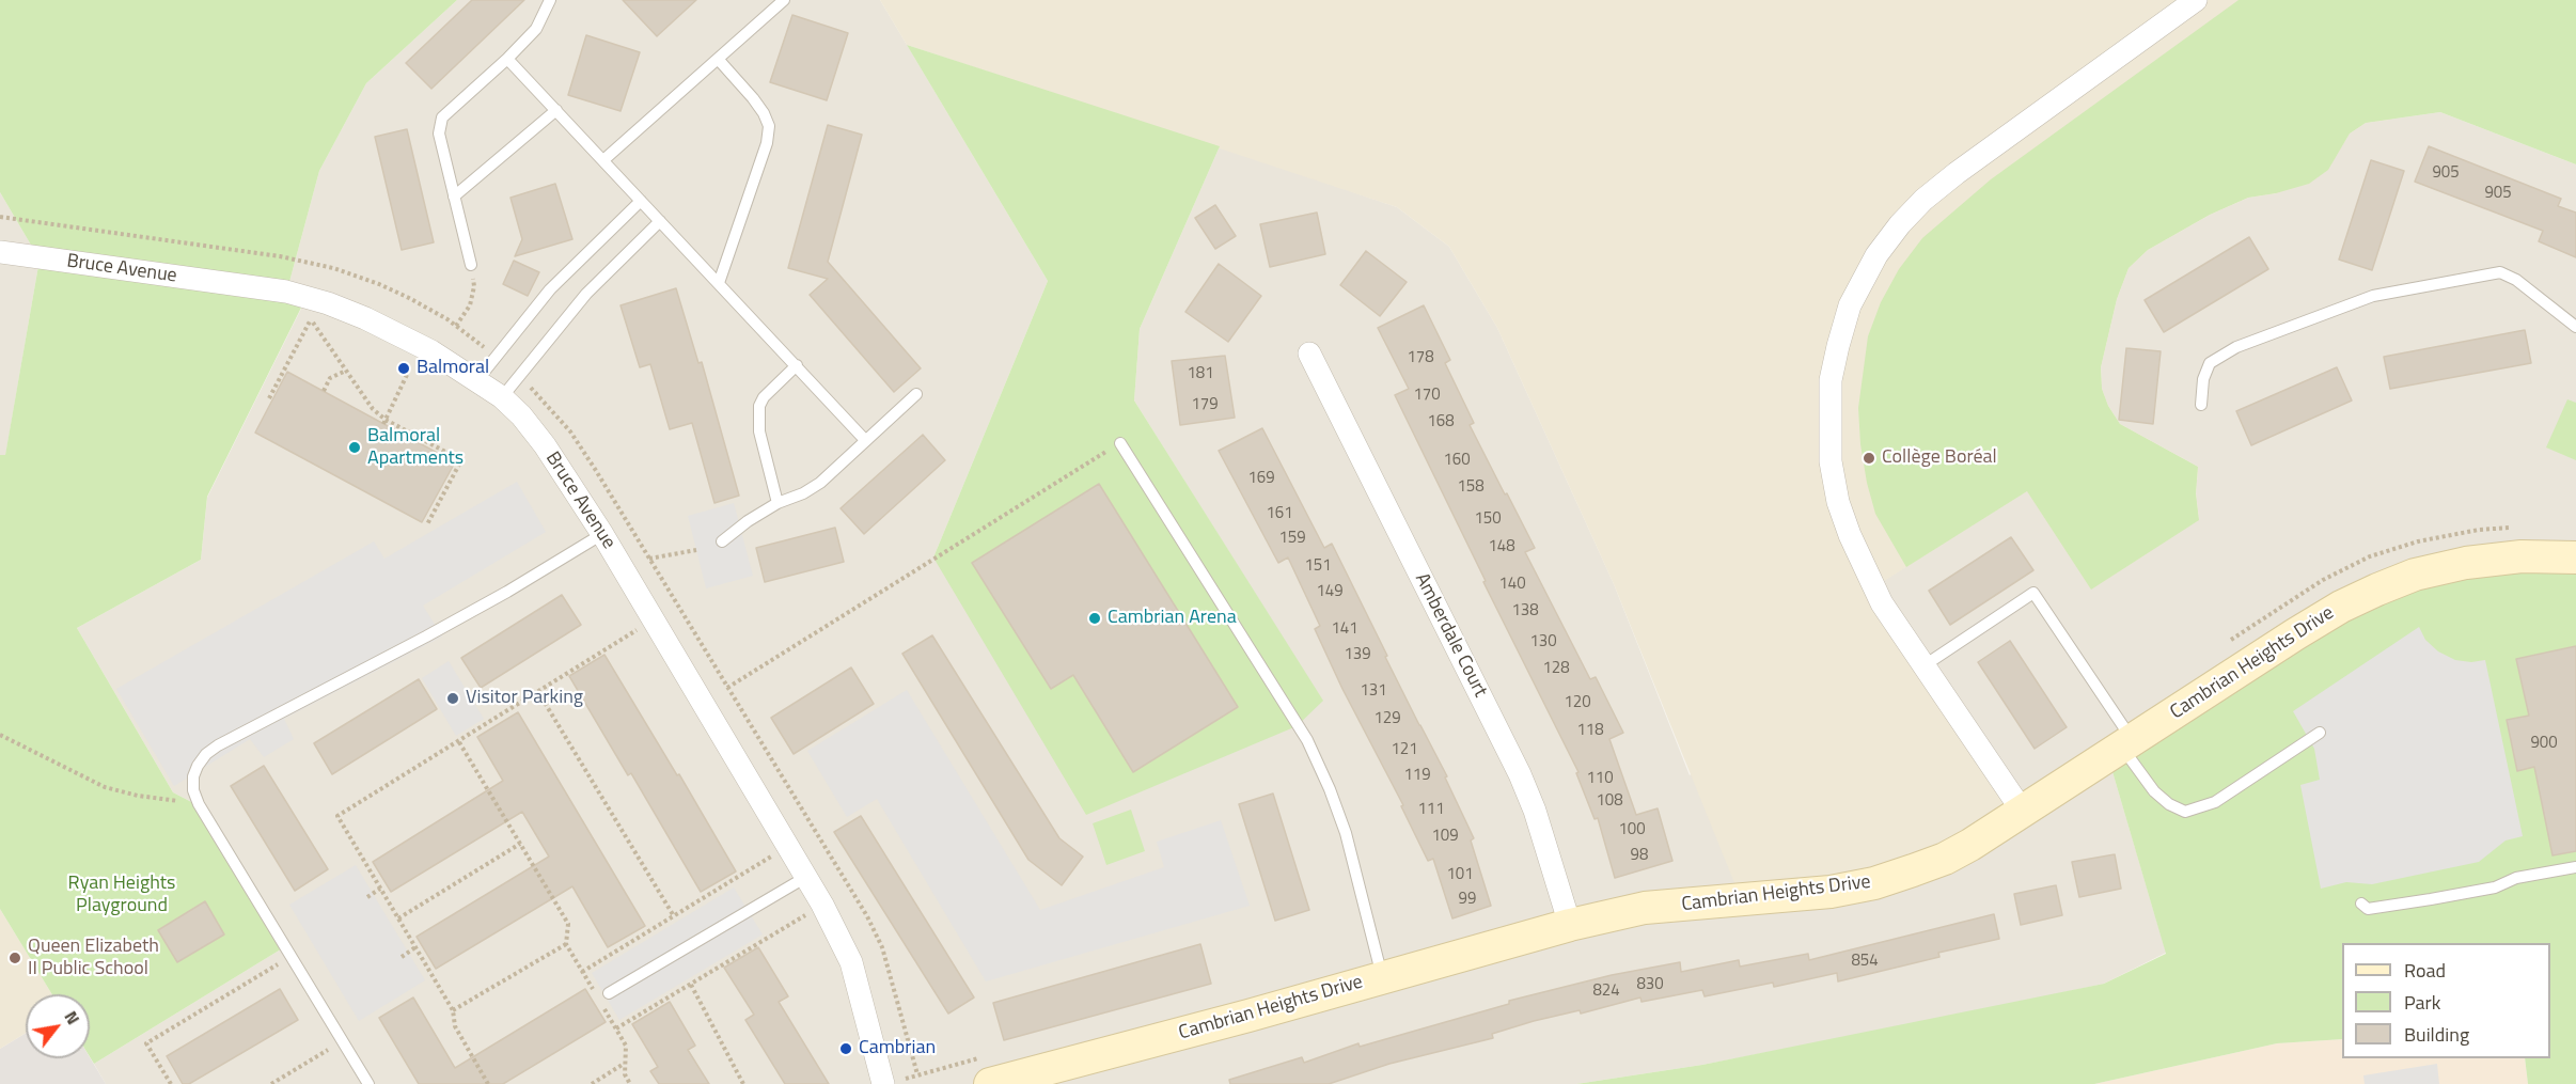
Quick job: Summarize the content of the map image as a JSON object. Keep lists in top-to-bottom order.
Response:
{
  "streets": {
    "street": ["Bruce Avenue", "Amberdale Court", "Cambrian Heights Drive"]
  },
  "crossings": [
    ["Amberdale Court", "Cambrian Heights Drive"]
  ],
  "parks": ["Ryan Heights Playground"],
  "places": [
    "Balmoral",
    "Balmoral Apartments",
    "Collège Boréal",
    "Cambrian Arena",
    "Visitor Parking",
    "Queen Elizabeth II Public School",
    "Cambrian"
  ],
  "house_numbers": [
    "905",
    "905",
    "178",
    "181",
    "170",
    "179",
    "168",
    "160",
    "169",
    "158",
    "161",
    "150",
    "159",
    "148",
    "151",
    "140",
    "149",
    "138",
    "141",
    "130",
    "139",
    "128",
    "131",
    "120",
    "129",
    "118",
    "900",
    "121",
    "119",
    "110",
    "108",
    "111",
    "100",
    "109",
    "98",
    "101",
    "99",
    "854",
    "830",
    "824"
  ],
  "legend": ["Road", "Park", "Building"],
  "north": "top right"
}
